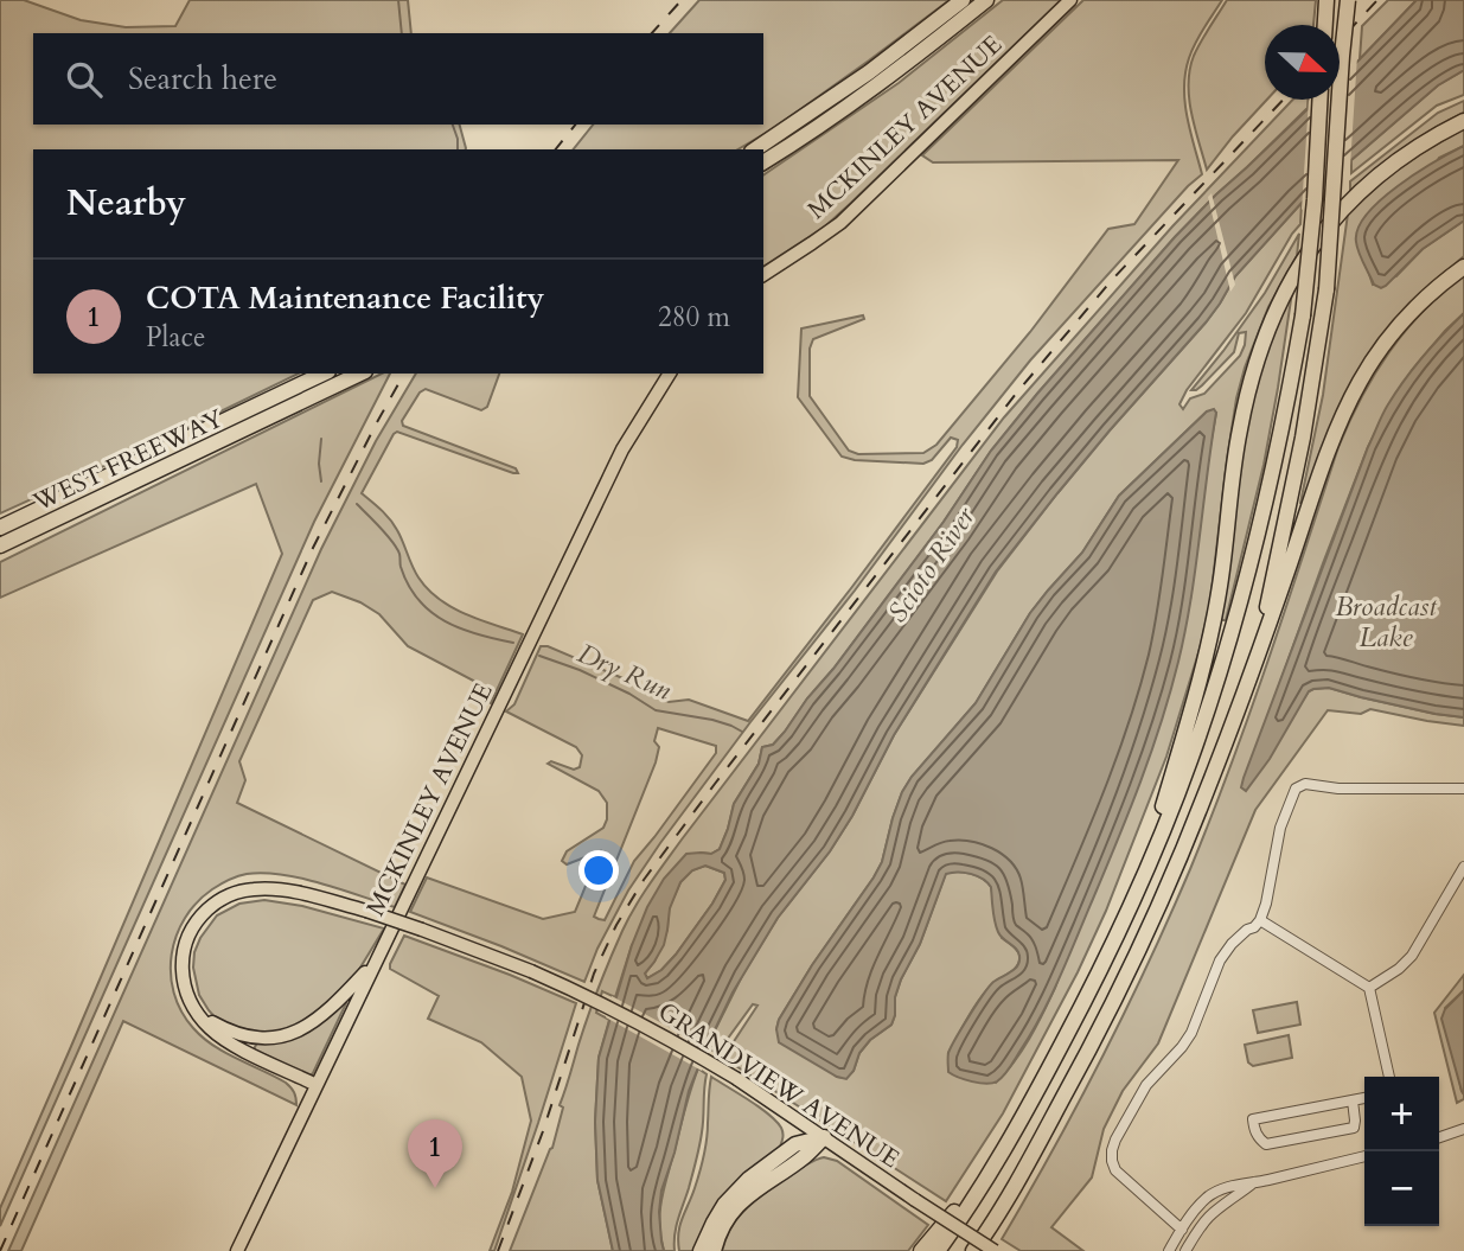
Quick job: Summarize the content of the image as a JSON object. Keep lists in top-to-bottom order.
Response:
{
  "streets": {
    "highway": ["WEST FREEWAY"],
    "main road": ["MCKINLEY AVENUE", "GRANDVIEW AVENUE"]
  },
  "crossings": [
    ["MCKINLEY AVENUE", "GRANDVIEW AVENUE"]
  ],
  "water": ["Scioto River", "Broadcast Lake", "Dry Run"],
  "north": "right",
  "page": {
    "search": "Search here",
    "heading": "Nearby",
    "list": [
      {
        "mark": "1",
        "name": "COTA Maintenance Facility",
        "note": "Place",
        "value": "280 m"
      }
    ],
    "map_buttons": ["+", "−"],
    "pins": "1"
  }
}
